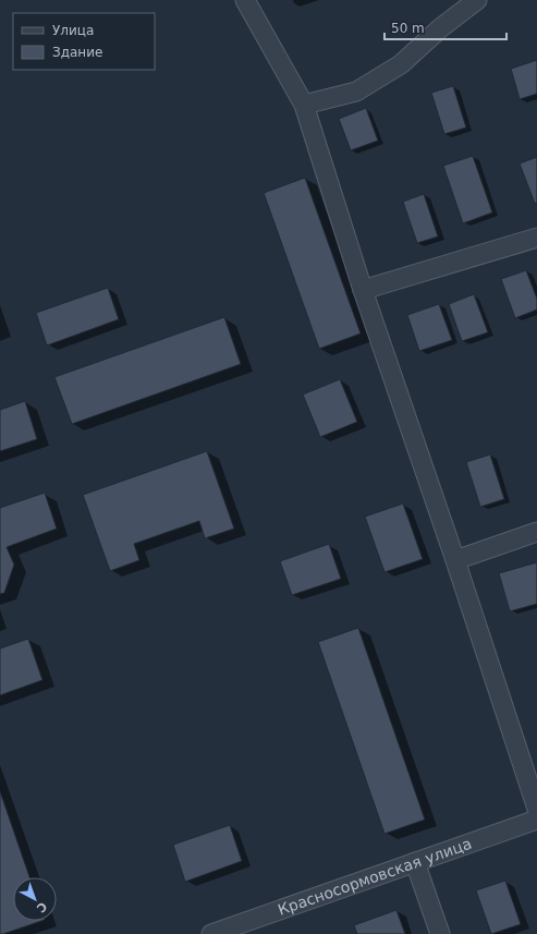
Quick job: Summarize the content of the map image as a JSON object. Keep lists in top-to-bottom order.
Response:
{
  "streets": {
    "street": ["Красносормовская улица"]
  },
  "legend": ["Улица", "Здание"],
  "scale_bar": "50 m",
  "north": "bottom right"
}
